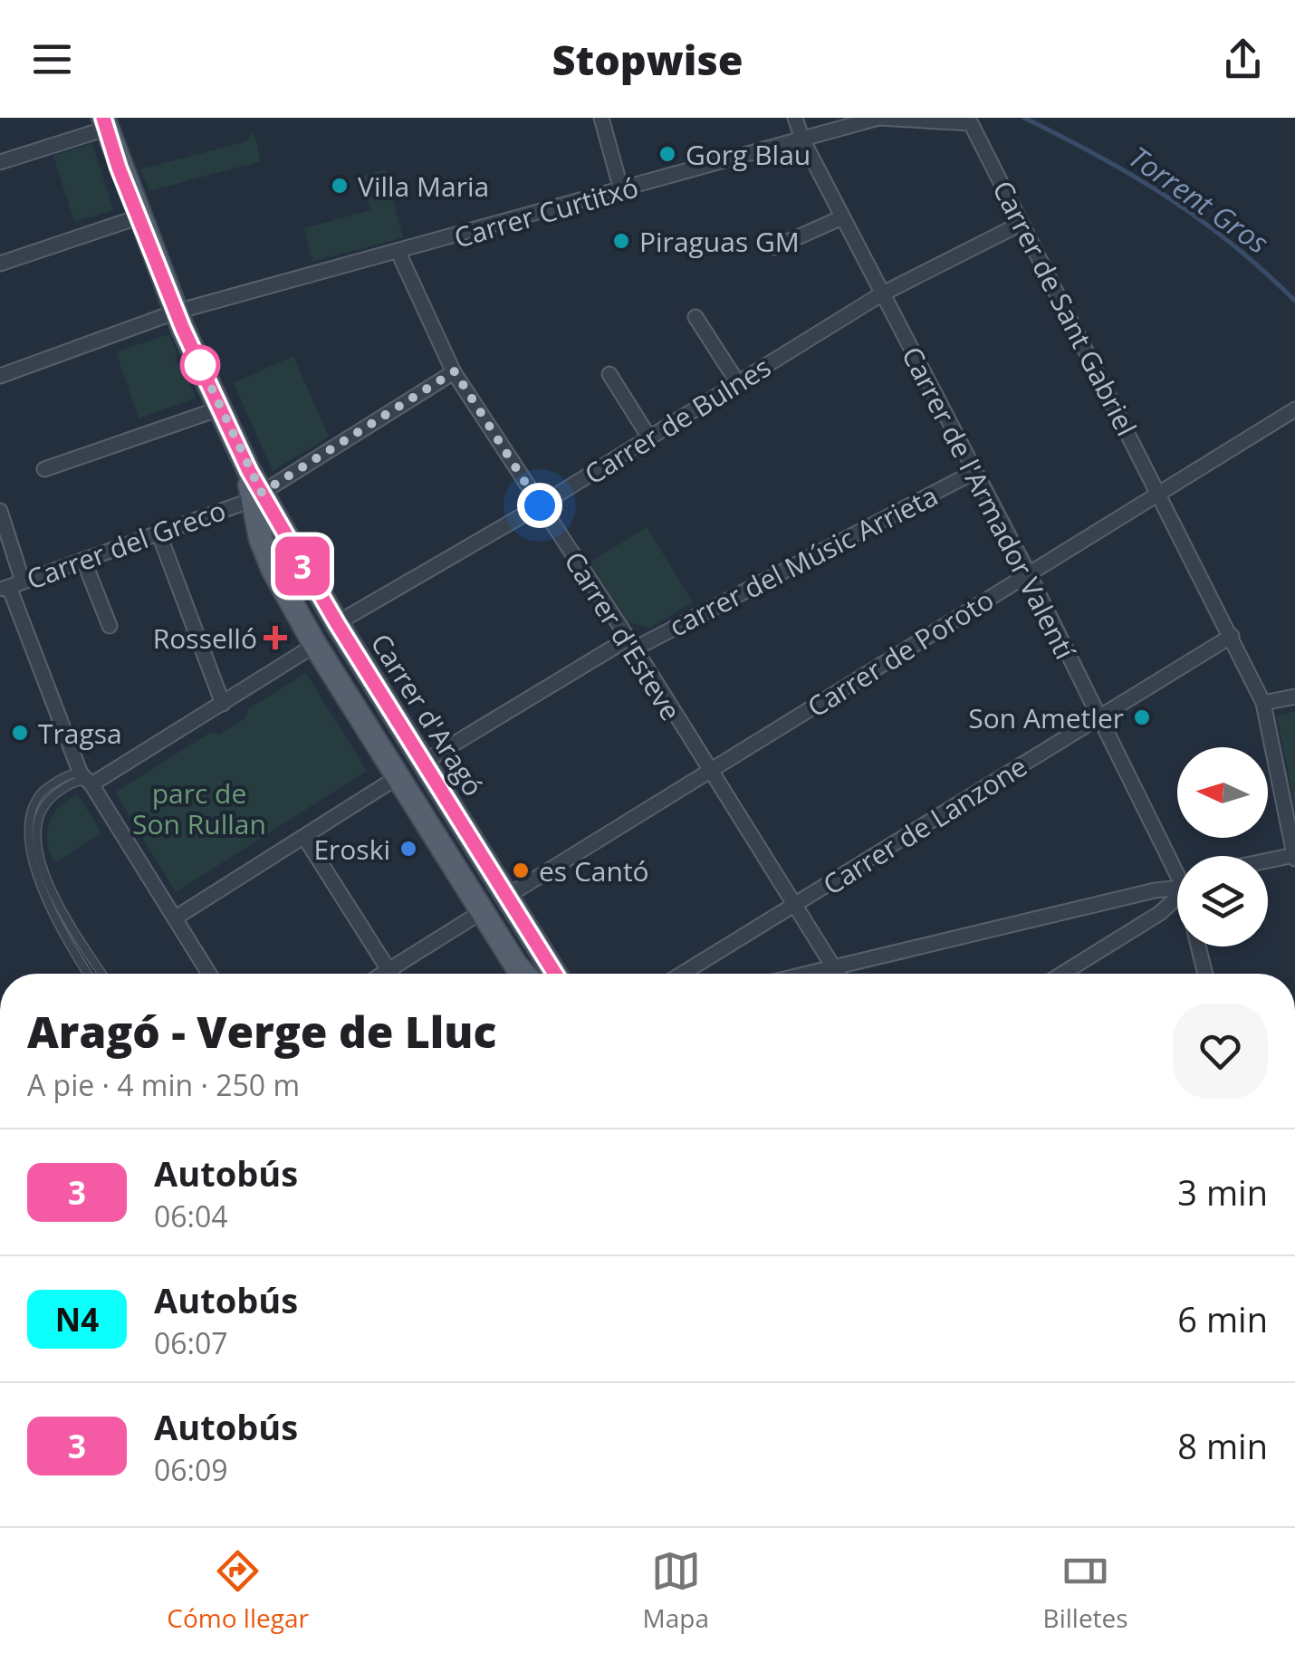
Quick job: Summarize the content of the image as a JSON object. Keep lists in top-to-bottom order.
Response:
{
  "streets": {
    "main road": ["Carrer d'Aragó"],
    "street": [
      "Carrer Curtitxó",
      "Carrer de Sant Gabriel",
      "Carrer de Bulnes",
      "Carrer de l'Armador Valentí",
      "Carrer del Greco",
      "carrer del Músic Arrieta",
      "Carrer d'Esteve",
      "Carrer de Poroto",
      "Carrer de Lanzone"
    ]
  },
  "crossings": [
    ["Carrer Curtitxó", "Carrer de Sant Gabriel"],
    ["Carrer Curtitxó", "Carrer de l'Armador Valentí"],
    ["Carrer Curtitxó", "Carrer d'Esteve"],
    ["Carrer Curtitxó", "Carrer d'Aragó"],
    ["Carrer de Sant Gabriel", "Carrer de Bulnes"],
    ["Carrer de Sant Gabriel", "Carrer de Poroto"],
    ["Carrer de Sant Gabriel", "Carrer de Lanzone"],
    ["Carrer de Bulnes", "Carrer de l'Armador Valentí"],
    ["Carrer de Bulnes", "Carrer d'Esteve"],
    ["Carrer de Bulnes", "Carrer d'Aragó"],
    ["Carrer de l'Armador Valentí", "carrer del Músic Arrieta"],
    ["Carrer de l'Armador Valentí", "Carrer de Poroto"],
    ["Carrer de l'Armador Valentí", "Carrer de Lanzone"],
    ["Carrer del Greco", "Carrer d'Esteve"],
    ["Carrer del Greco", "Carrer d'Aragó"],
    ["carrer del Músic Arrieta", "Carrer d'Esteve"],
    ["carrer del Músic Arrieta", "Carrer d'Aragó"],
    ["Carrer d'Esteve", "Carrer de Poroto"],
    ["Carrer d'Esteve", "Carrer de Lanzone"],
    ["Carrer de Poroto", "Carrer d'Aragó"]
  ],
  "water": ["Torrent Gros"],
  "parks": ["parc de Son Rullan"],
  "places": {
    "other": [
      "Gorg Blau",
      "Villa Maria",
      "Piraguas GM",
      "Son Ametler",
      "Tragsa",
      "Eroski",
      "es Cantó"
    ],
    "health": ["Rosselló"]
  },
  "lines": ["bus line 3"],
  "north": "left",
  "page": {
    "header": "Stopwise",
    "on_map": "3",
    "heading": ["Aragó - Verge de Lluc", "A pie · 4 min · 250 m"],
    "list": [
      {
        "mark": "3",
        "name": "Autobús",
        "note": "06:04",
        "value": "3 min"
      },
      {
        "mark": "N4",
        "name": "Autobús",
        "note": "06:07",
        "value": "6 min"
      },
      {
        "mark": "3",
        "name": "Autobús",
        "note": "06:09",
        "value": "8 min"
      }
    ],
    "tabs": ["Cómo llegar", "Mapa", "Billetes"]
  }
}
